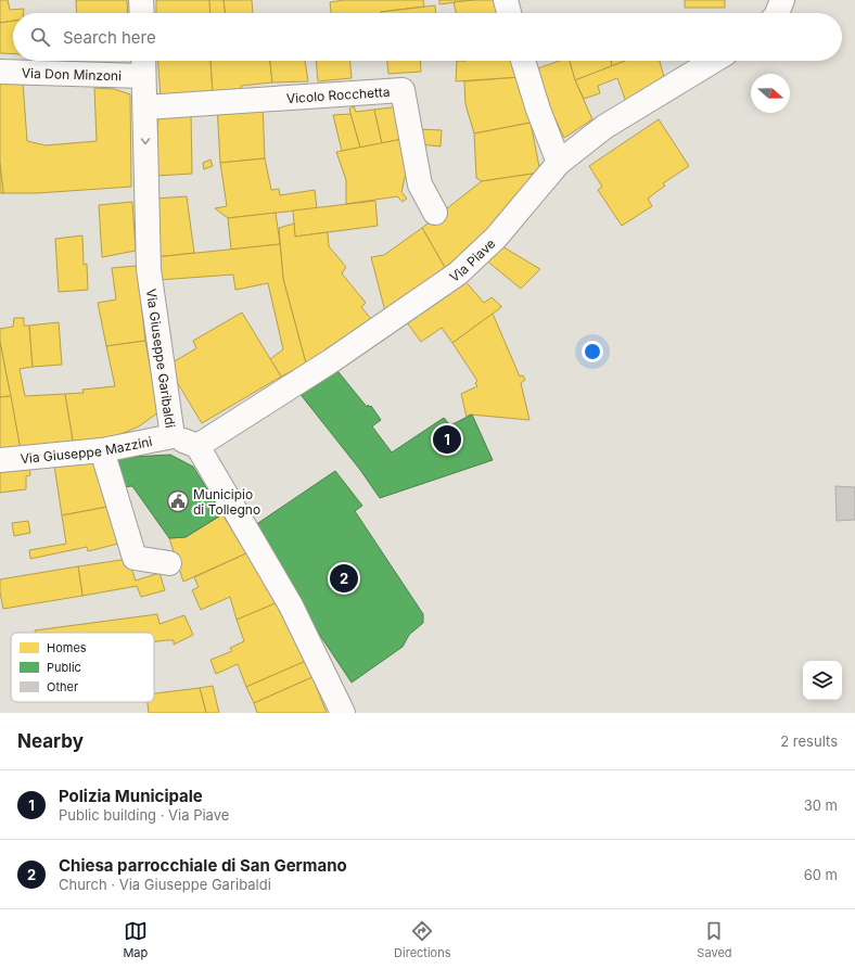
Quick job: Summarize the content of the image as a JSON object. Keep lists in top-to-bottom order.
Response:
{
  "streets": {
    "street": [
      "Via Don Minzoni",
      "Vicolo Rocchetta",
      "Via Piave",
      "Via Giuseppe Garibaldi",
      "Via Giuseppe Mazzini"
    ]
  },
  "crossings": [
    ["Via Don Minzoni", "Via Giuseppe Garibaldi"],
    ["Vicolo Rocchetta", "Via Giuseppe Garibaldi"],
    ["Via Piave", "Via Giuseppe Garibaldi"],
    ["Via Giuseppe Garibaldi", "Via Giuseppe Mazzini"]
  ],
  "one_way": ["Via Giuseppe Garibaldi"],
  "places": {
    "public building": ["Municipio di Tollegno"]
  },
  "legend": ["Homes", "Public", "Other"],
  "north": "right",
  "page": {
    "search": "Search here",
    "pins": ["1", "2"],
    "heading": ["Nearby", "2 results"],
    "list": [
      {
        "mark": "1",
        "name": "Polizia Municipale",
        "note": "Public building · Via Piave",
        "value": "30 m"
      },
      {
        "mark": "2",
        "name": "Chiesa parrocchiale di San Germano",
        "note": "Church · Via Giuseppe Garibaldi",
        "value": "60 m"
      }
    ],
    "nav": ["Map", "Directions", "Saved"]
  }
}
